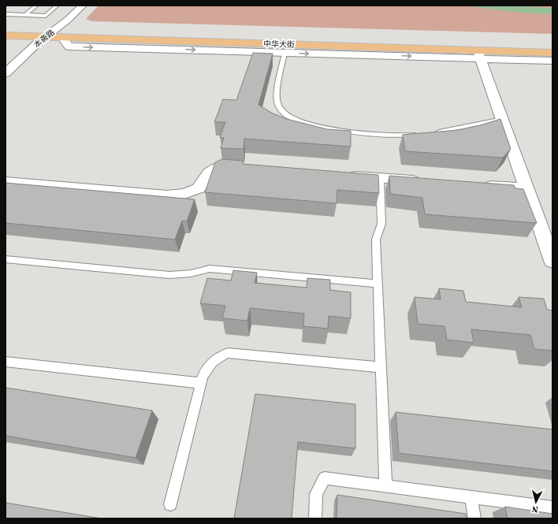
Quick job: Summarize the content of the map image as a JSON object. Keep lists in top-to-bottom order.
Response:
{
  "streets": {
    "main road": ["中华大街"],
    "street": ["本斋路"]
  },
  "crossings": [
    ["本斋路", "中华大街"]
  ],
  "north": "bottom"
}
